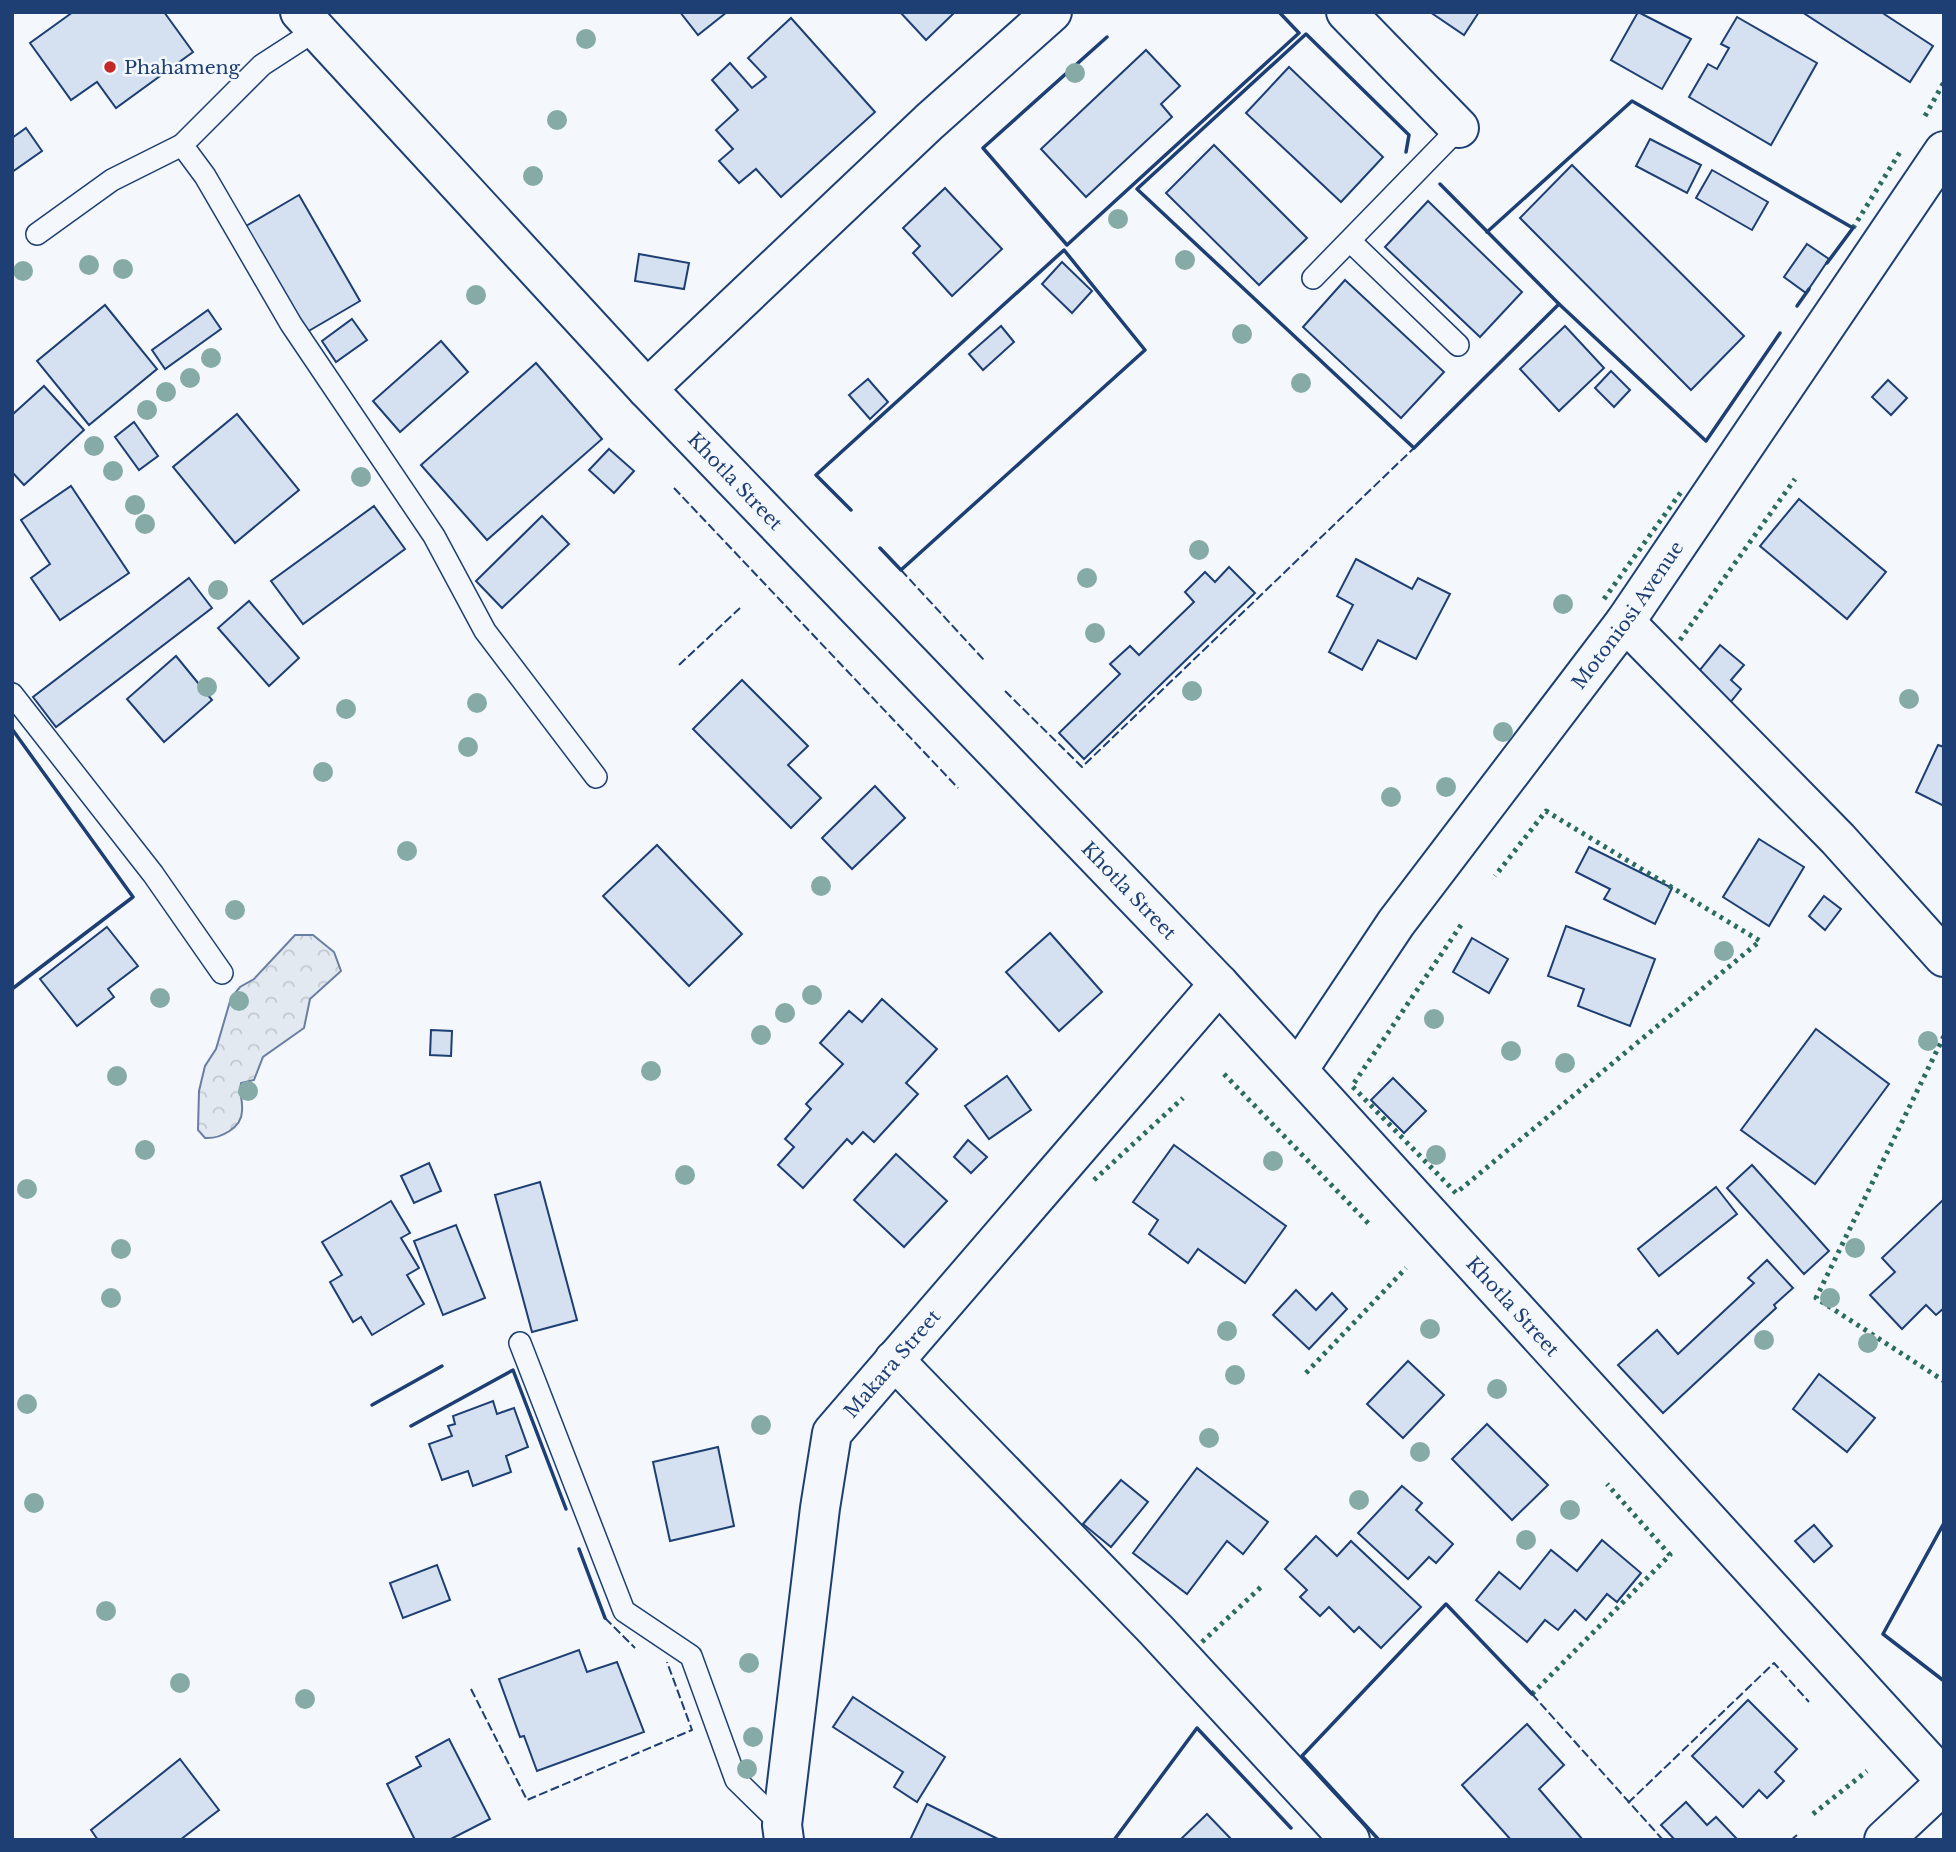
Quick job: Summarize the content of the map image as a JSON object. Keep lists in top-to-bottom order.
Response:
{
  "streets": {
    "street": ["Khotla Street", "Motoniosi Avenue", "Makara Street"]
  },
  "crossings": [
    ["Khotla Street", "Motoniosi Avenue"],
    ["Khotla Street", "Makara Street"]
  ],
  "places": ["Phahameng"]
}
